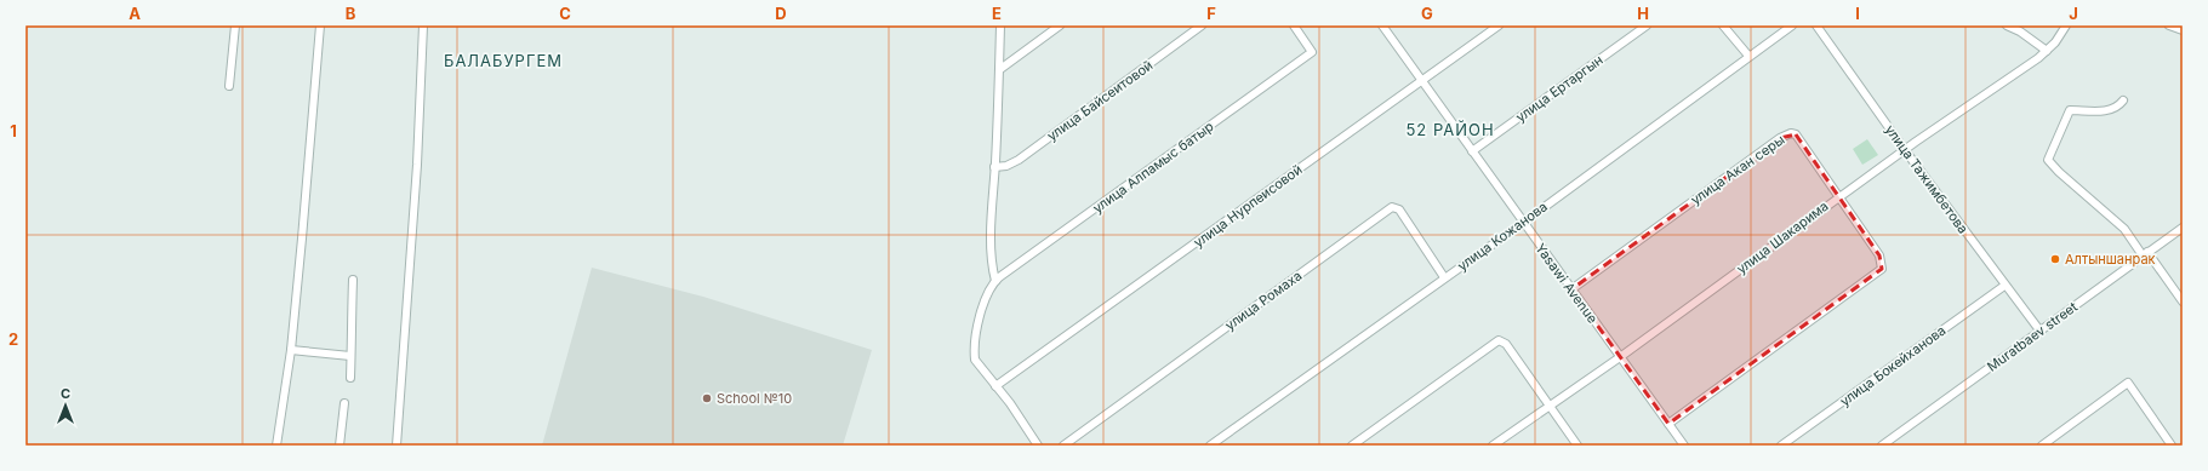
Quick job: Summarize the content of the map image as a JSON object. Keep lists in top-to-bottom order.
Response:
{
  "streets": {
    "street": [
      "улица Ертаргын",
      "улица Байсеитовой",
      "улица Алпамыс батыр",
      "улица Акан серы",
      "улица Тажимбетова",
      "улица Нурпеисовой",
      "улица Кожанова",
      "улица Шакарима",
      "Yasawi Avenue",
      "улица Ромаха",
      "Muratbaev street",
      "улица Бокейханова"
    ]
  },
  "crossings": [
    ["улица Ертаргын", "Yasawi Avenue"],
    ["улица Акан серы", "улица Шакарима"],
    ["улица Акан серы", "Yasawi Avenue"],
    ["улица Тажимбетова", "улица Шакарима"],
    ["улица Тажимбетова", "Muratbaev street"],
    ["улица Тажимбетова", "улица Бокейханова"],
    ["улица Нурпеисовой", "Yasawi Avenue"],
    ["улица Кожанова", "Yasawi Avenue"],
    ["улица Кожанова", "улица Ромаха"],
    ["улица Шакарима", "Yasawi Avenue"]
  ],
  "districts": ["БАЛАБУРГЕМ", "52 РАЙОН"],
  "places": ["Алтыншанрак", "School №10"],
  "north": "top",
  "grid": {
    "columns": [
      "A",
      "B",
      "C",
      "D",
      "E",
      "F",
      "G",
      "H",
      "I",
      "J"
    ],
    "rows": ["1", "2"]
  }
}
